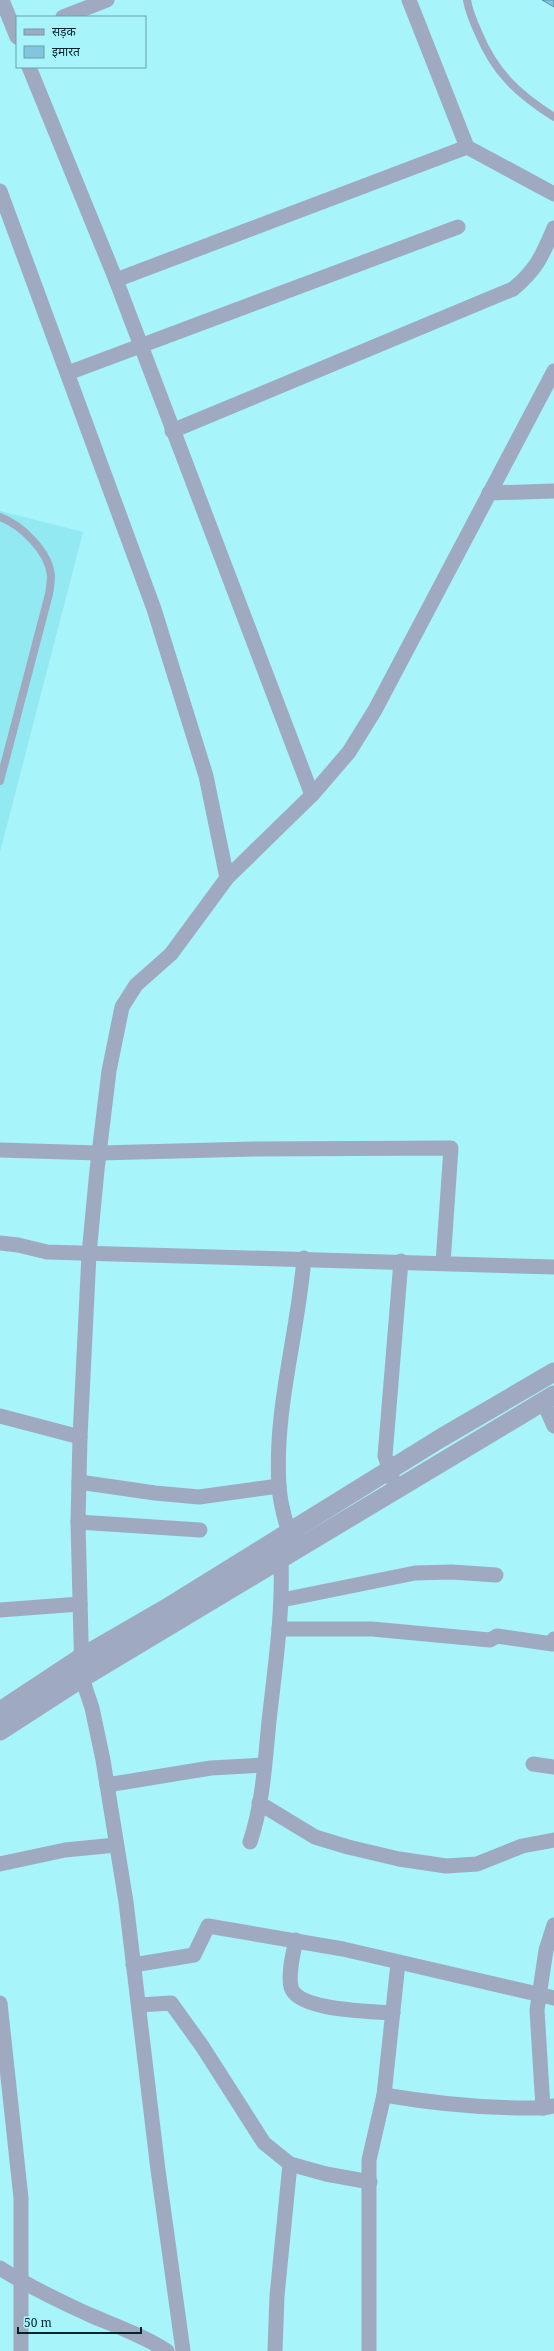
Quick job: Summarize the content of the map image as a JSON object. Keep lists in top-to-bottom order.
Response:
{
  "legend": ["सड़क", "इमारत"],
  "scale_bar": "50 m"
}
